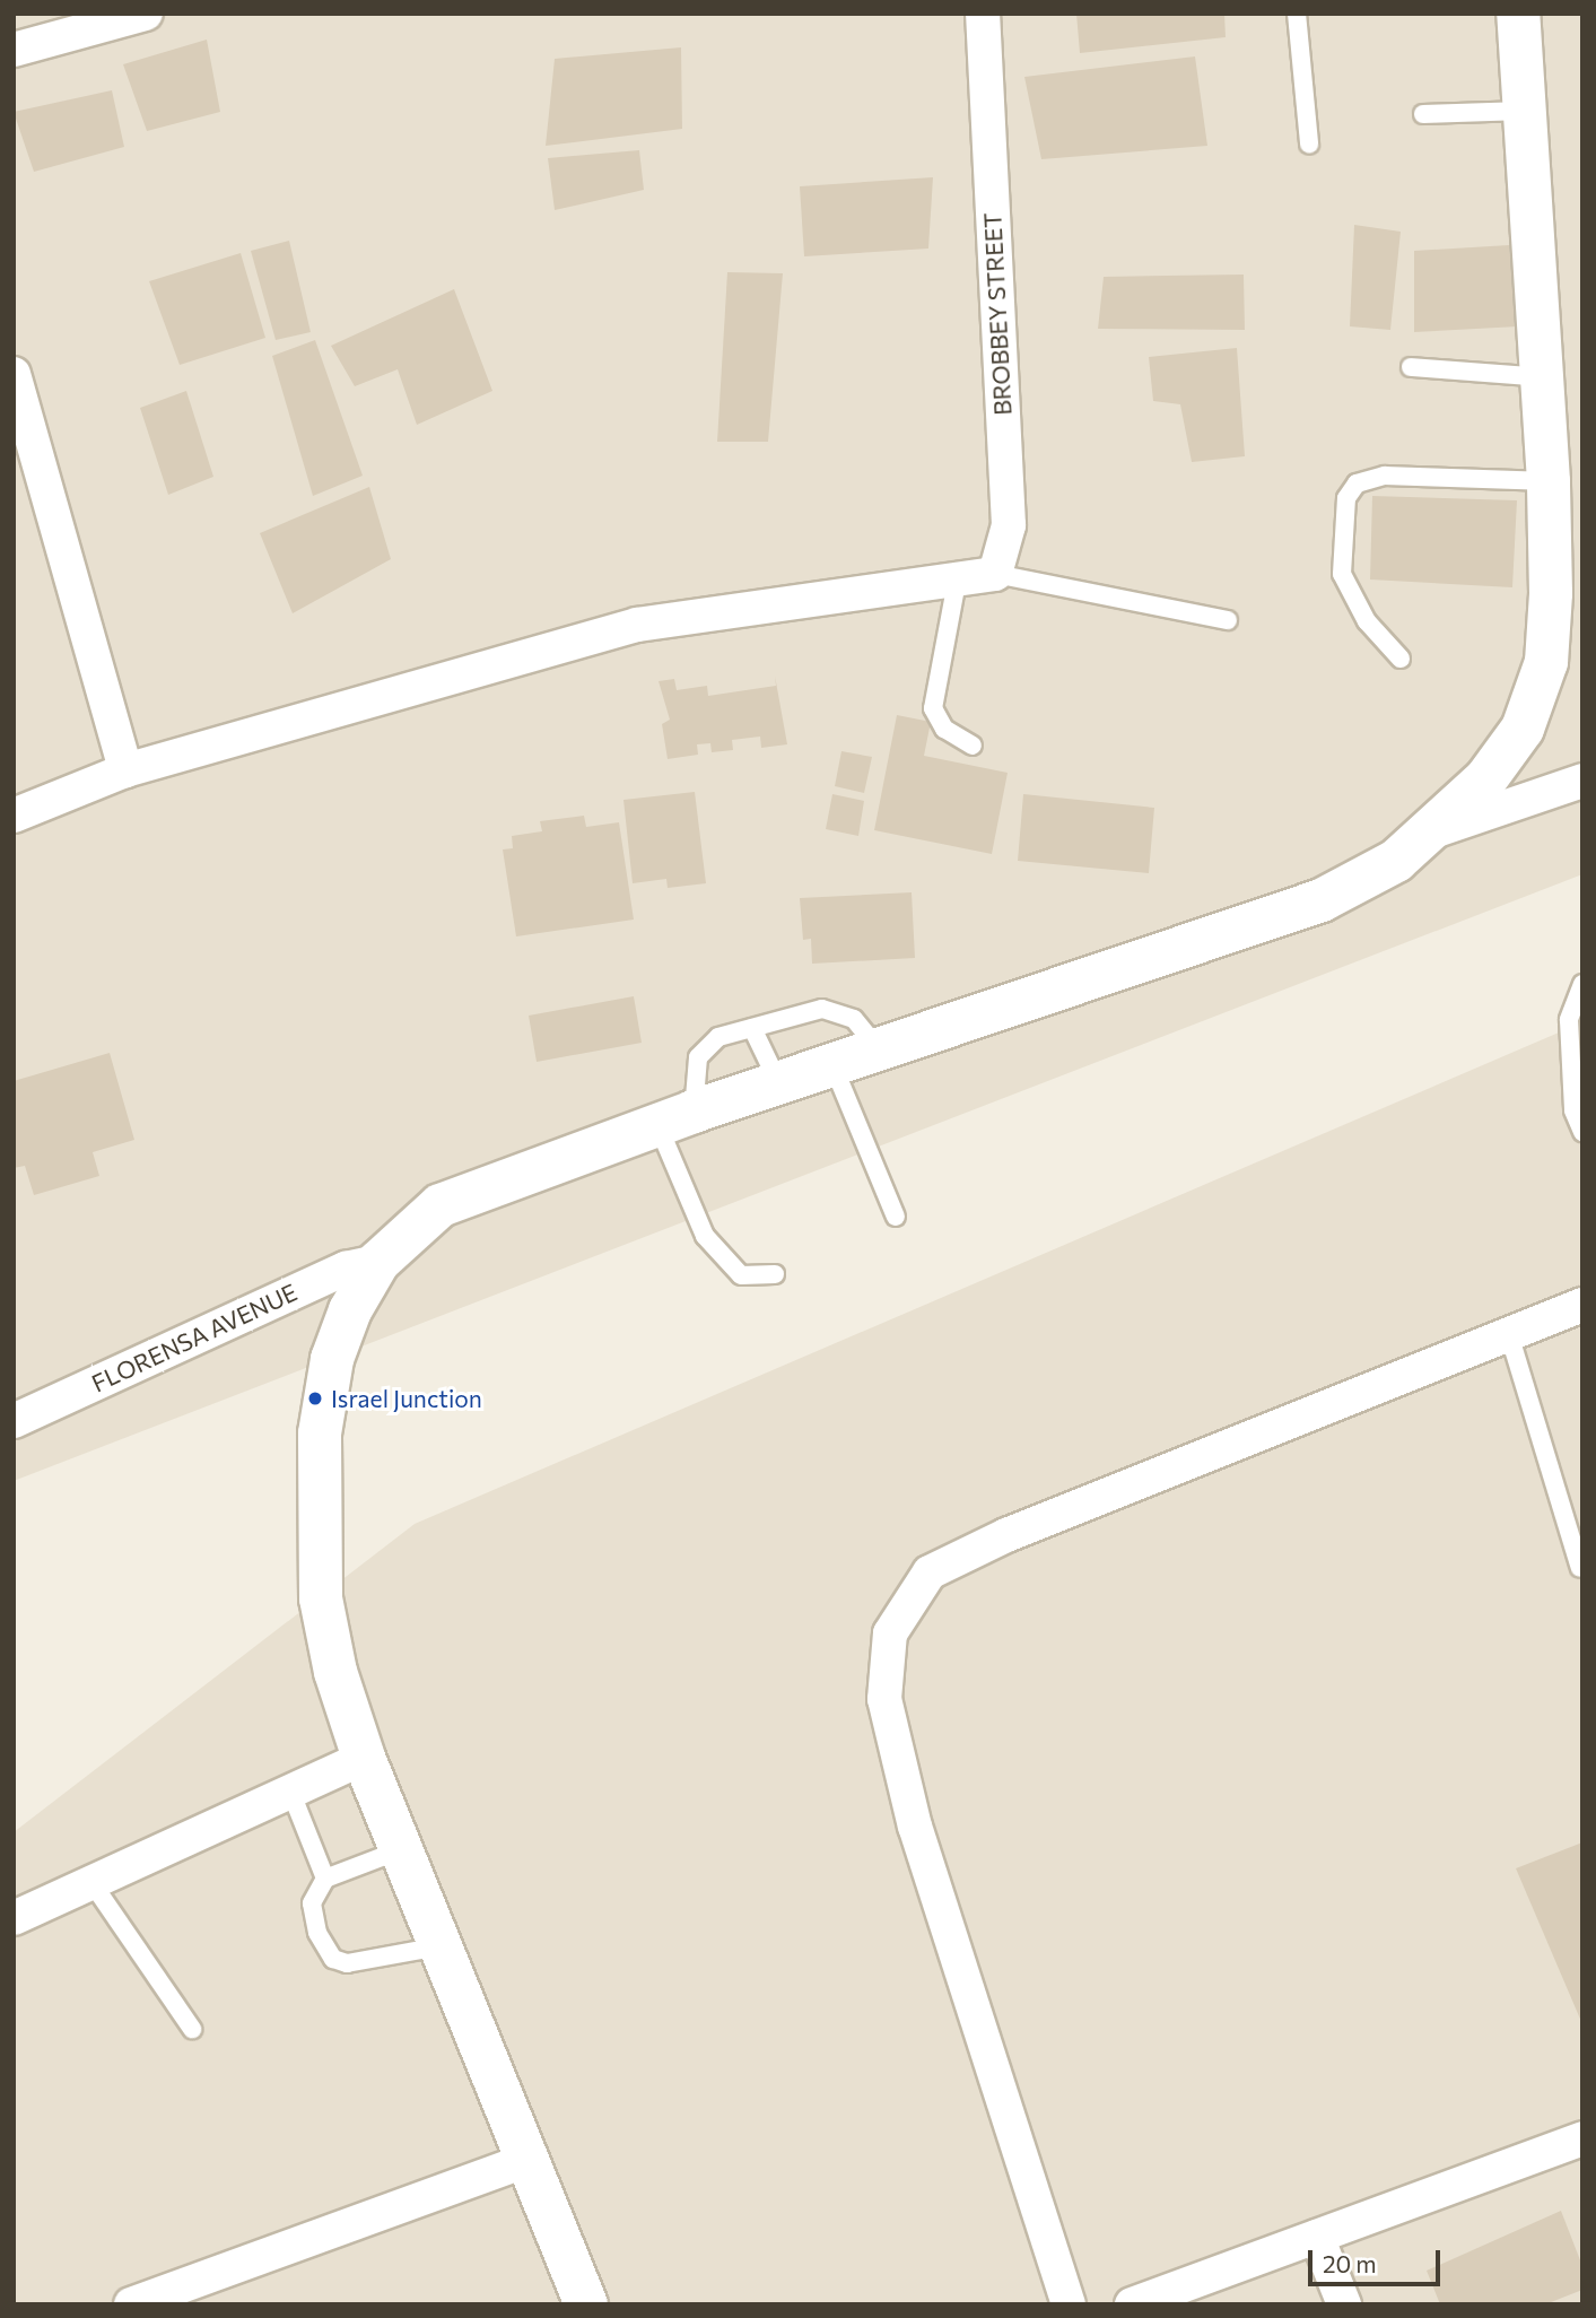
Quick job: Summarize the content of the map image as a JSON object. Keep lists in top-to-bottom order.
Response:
{
  "streets": {
    "street": ["BROBBEY STREET", "FLORENSA AVENUE"]
  },
  "places": ["Israel Junction"],
  "scale_bar": "20 m"
}
